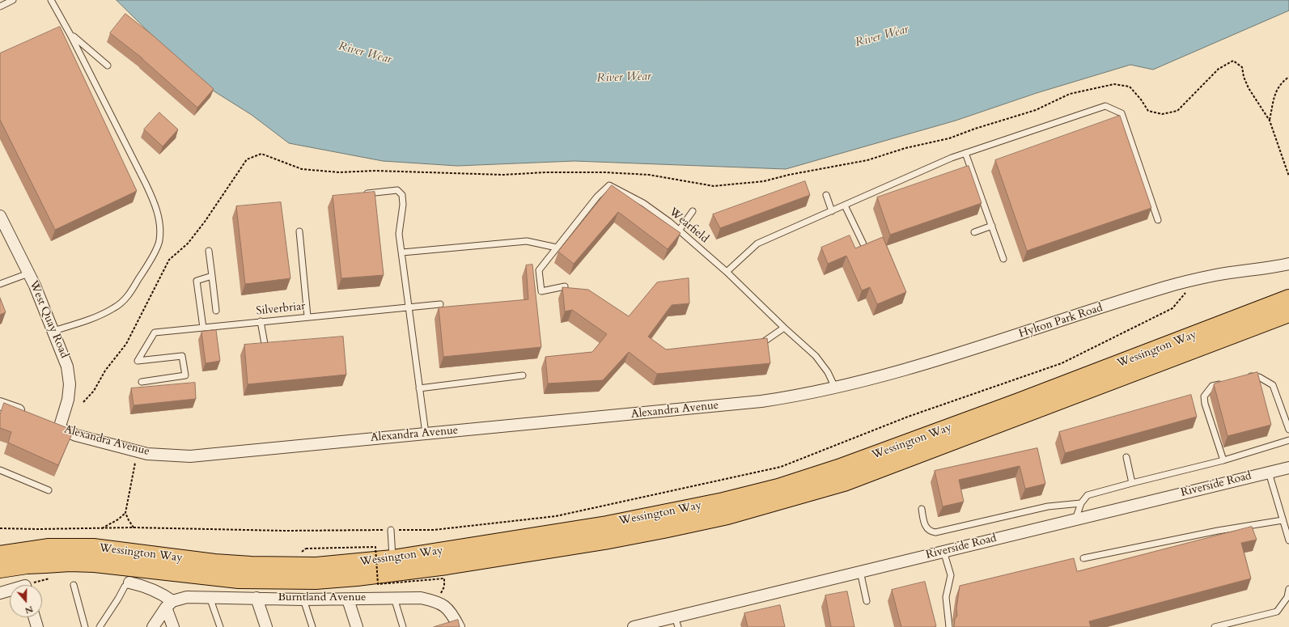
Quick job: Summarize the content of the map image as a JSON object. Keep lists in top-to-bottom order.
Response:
{
  "streets": {
    "main road": ["Wessington Way"],
    "street": [
      "West Quay Road",
      "Hylton Park Road",
      "Alexandra Avenue",
      "Riverside Road",
      "Burntland Avenue"
    ],
    "lane": ["Wearfield", "Silverbriar"]
  },
  "crossings": [
    ["Wearfield", "Hylton Park Road"],
    ["Wearfield", "Alexandra Avenue"],
    ["West Quay Road", "Alexandra Avenue"],
    ["Hylton Park Road", "Alexandra Avenue"]
  ],
  "water": ["River Wear"],
  "north": "bottom"
}
